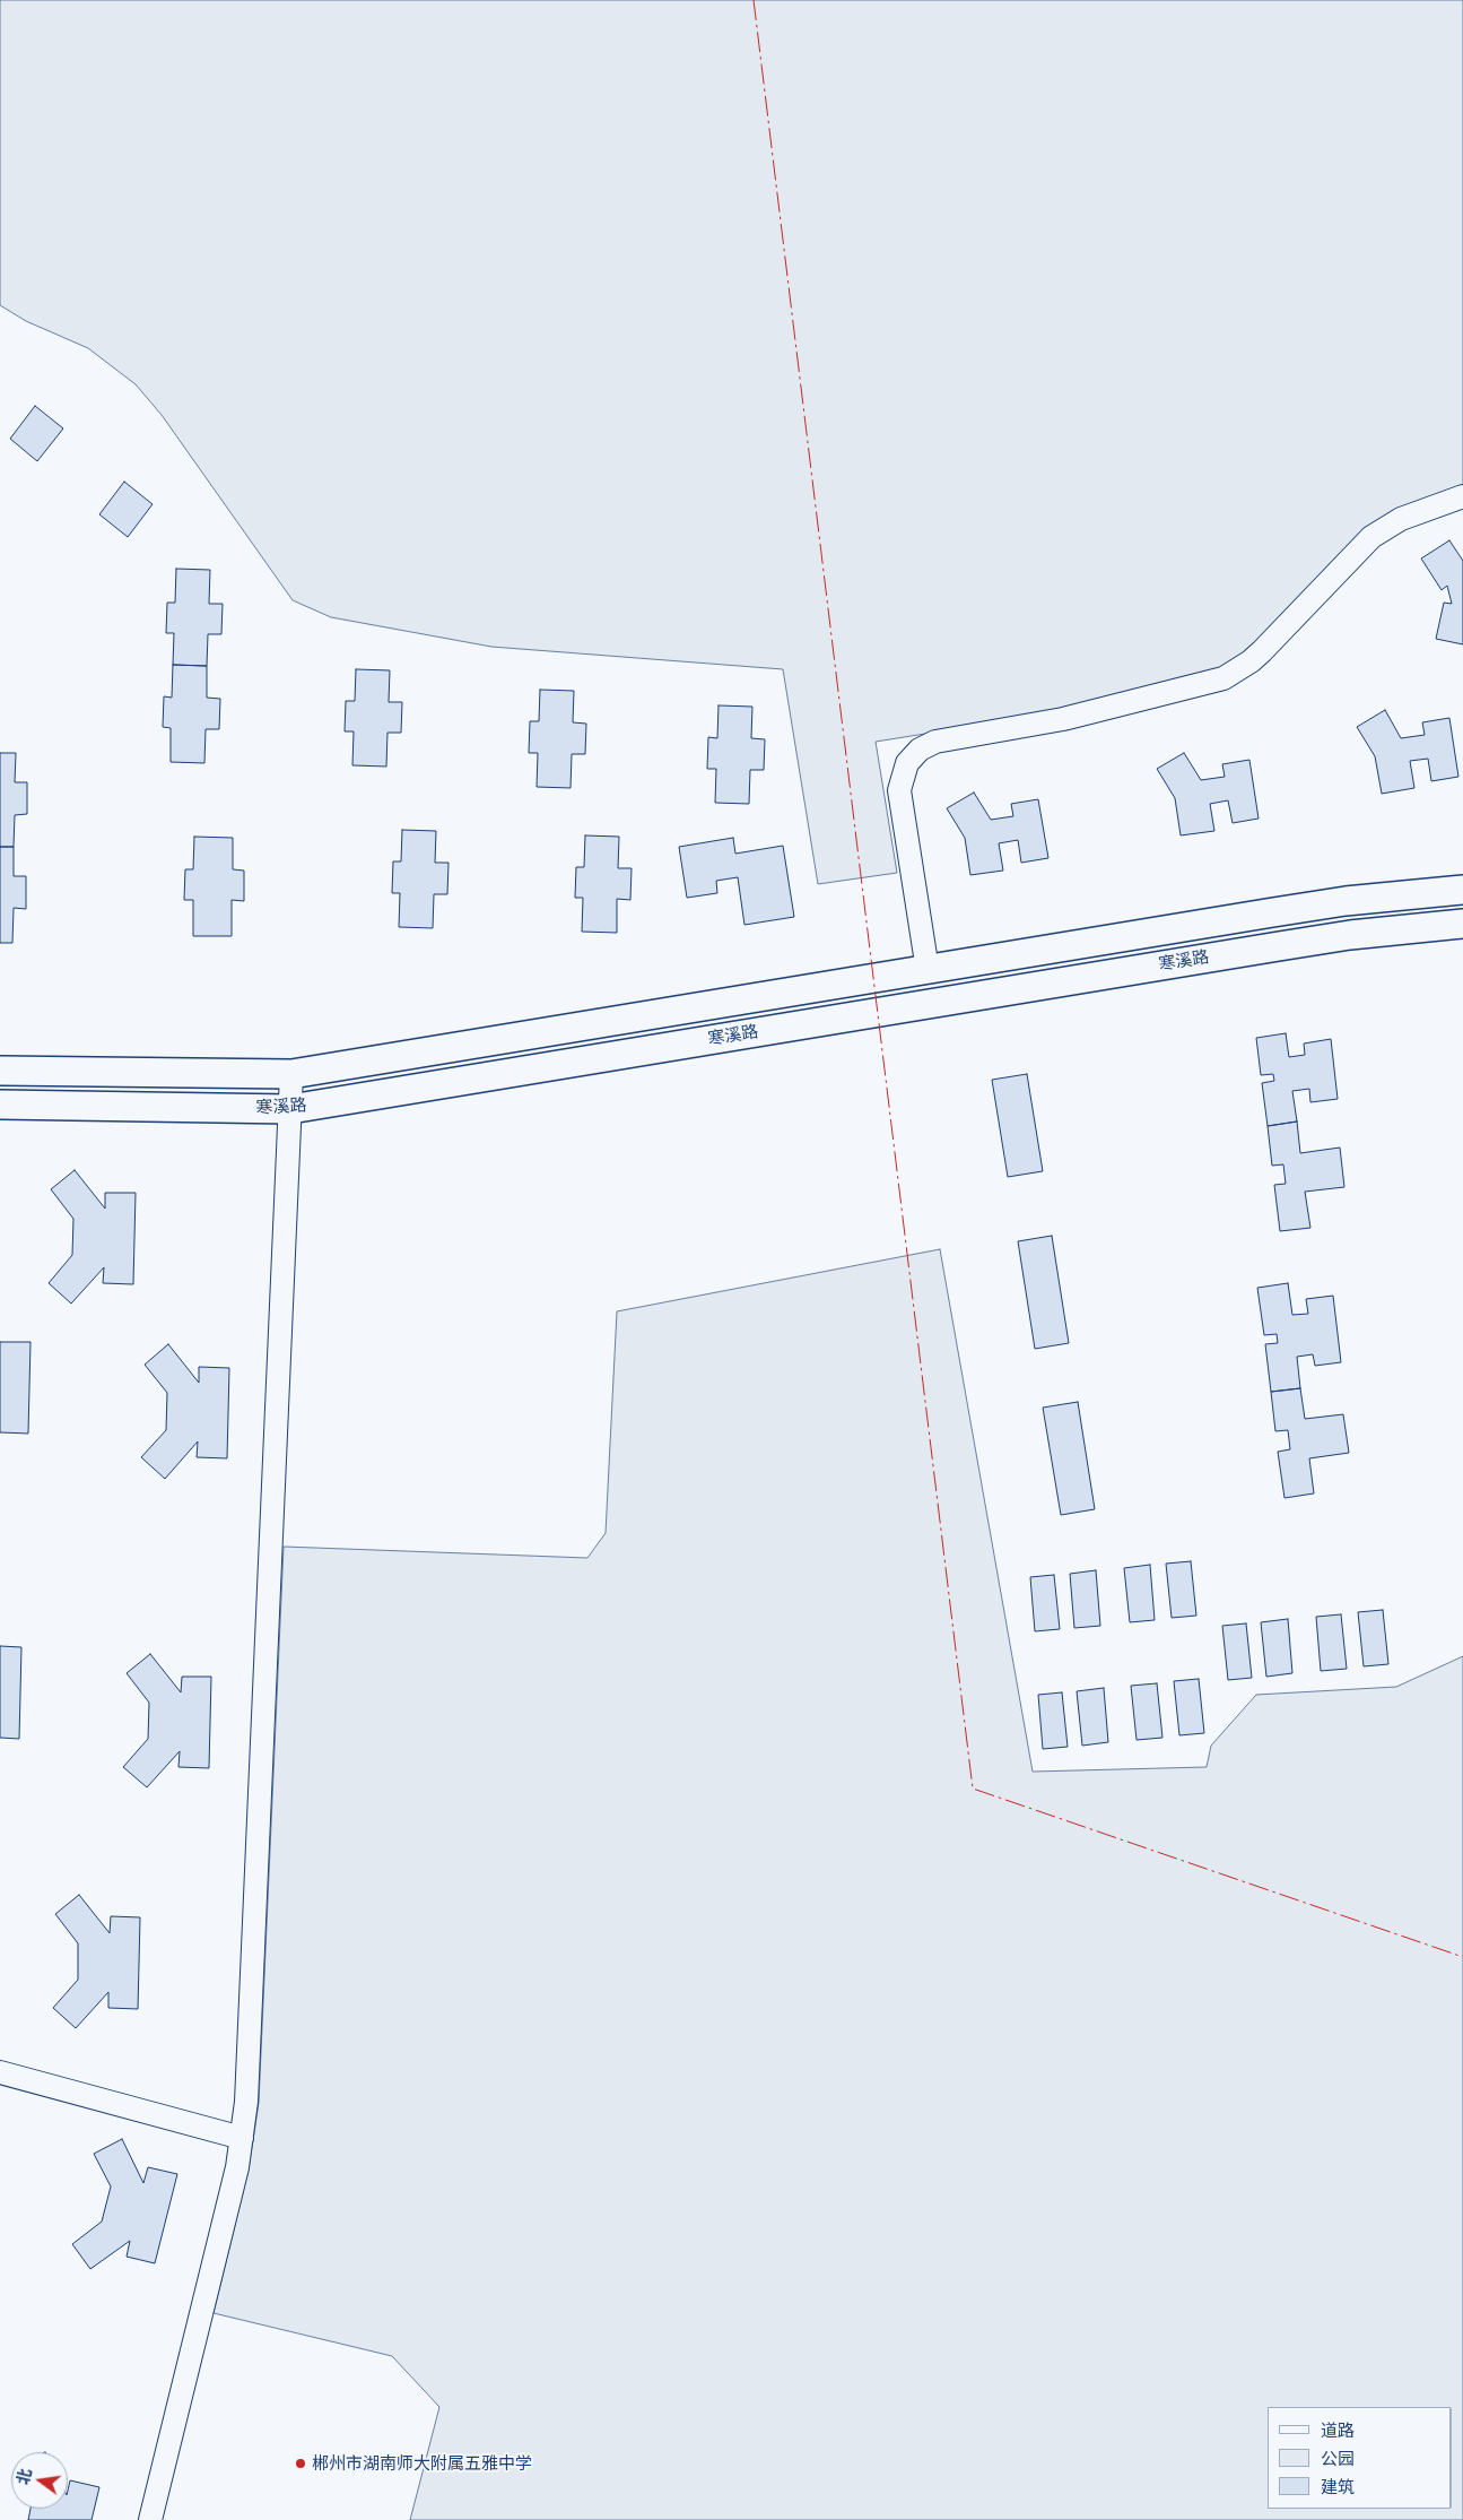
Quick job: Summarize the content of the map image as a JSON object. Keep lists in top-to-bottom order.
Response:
{
  "streets": {
    "main road": ["寒溪路"]
  },
  "places": ["郴州市湖南师大附属五雅中学"],
  "legend": ["道路", "公园", "建筑"],
  "north": "left"
}
